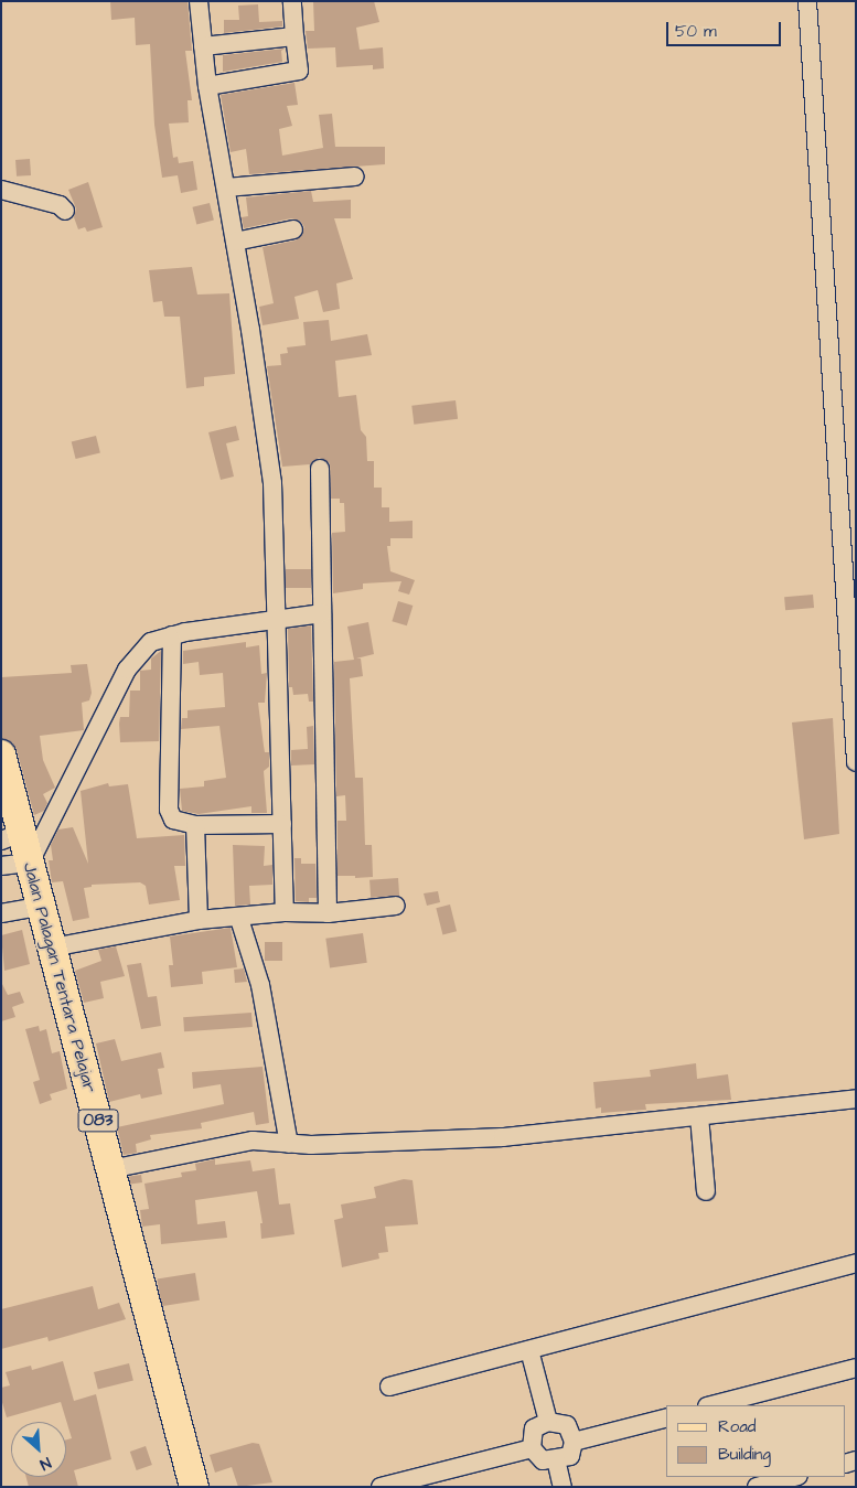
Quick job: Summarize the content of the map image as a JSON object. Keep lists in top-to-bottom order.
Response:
{
  "streets": {
    "main road": ["Jalan Palagan Tentara Pelajar", "083"]
  },
  "legend": ["Road", "Building"],
  "scale_bar": "50 m",
  "north": "bottom right"
}
